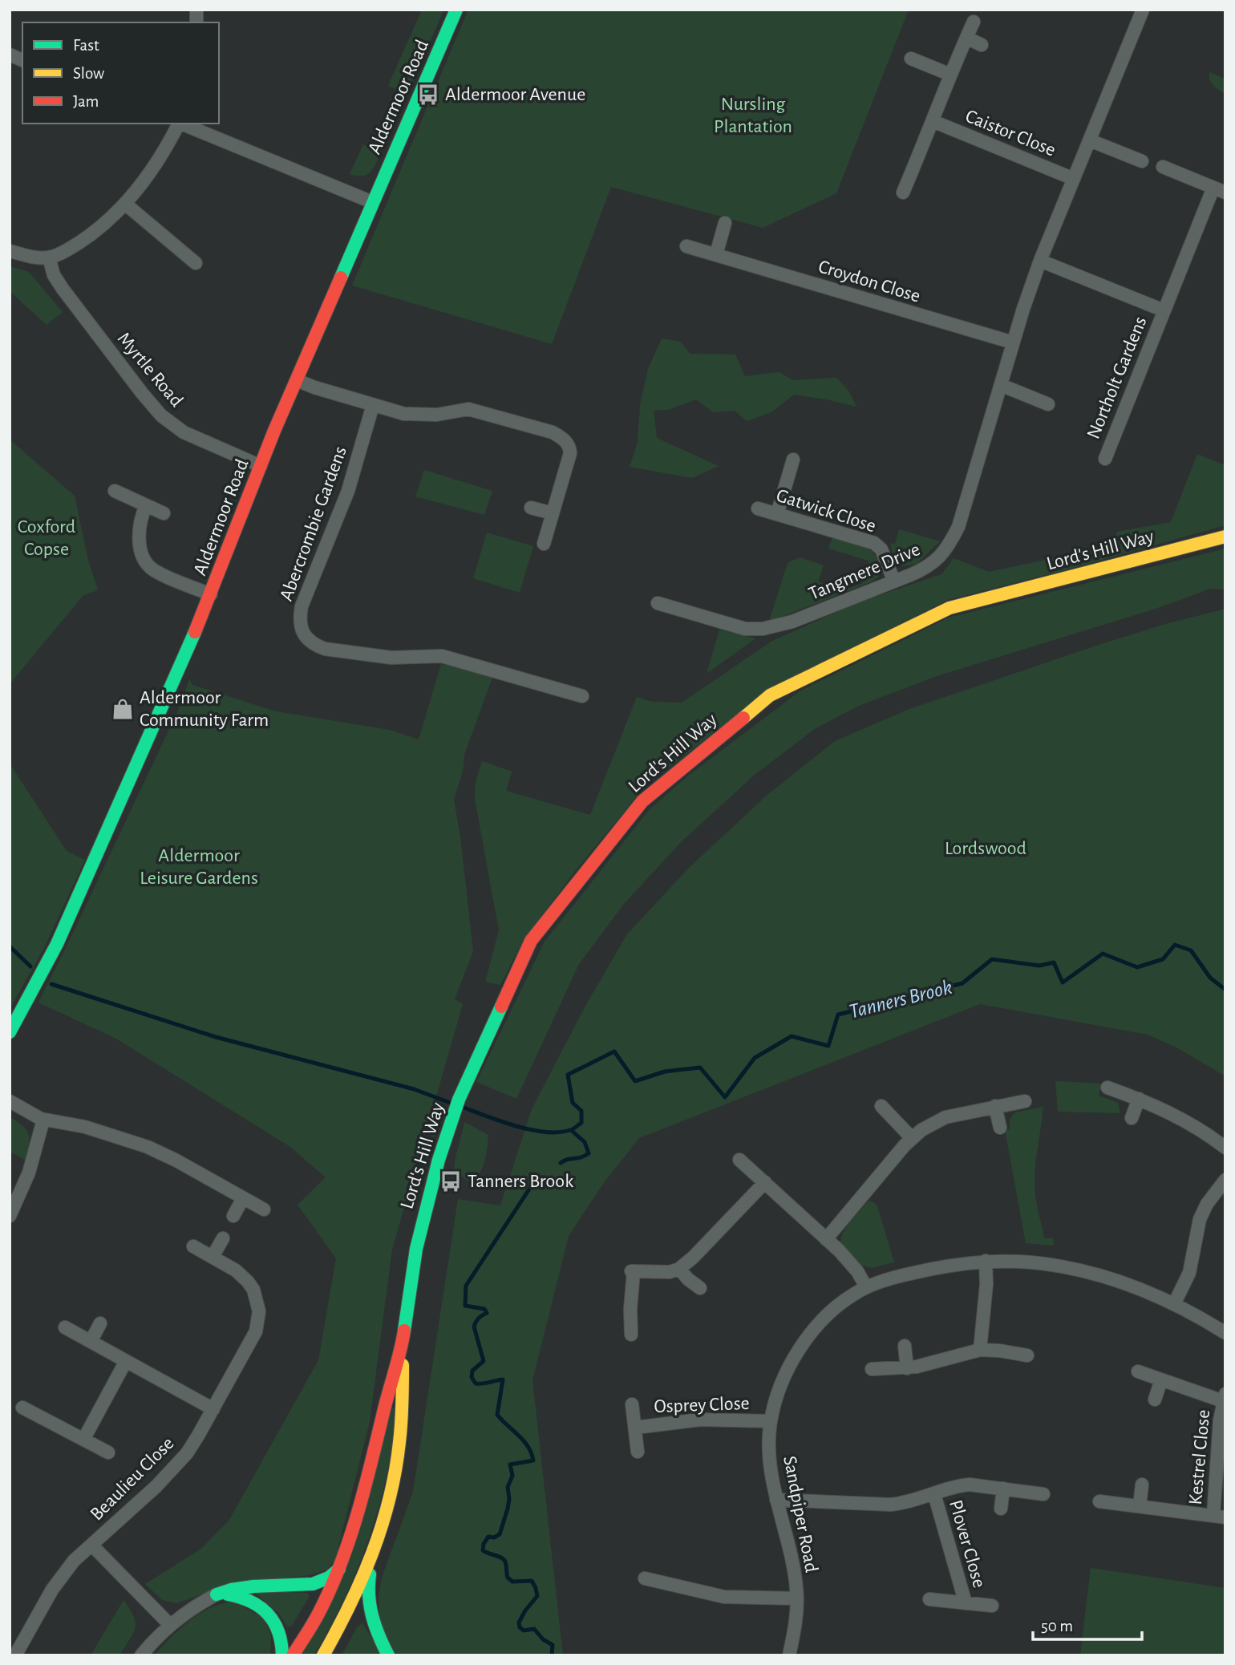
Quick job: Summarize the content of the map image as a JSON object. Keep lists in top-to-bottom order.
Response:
{
  "streets": {
    "street": [
      "Aldermoor Road",
      "Caistor Close",
      "Croydon Close",
      "Myrtle Road",
      "Northolt Gardens",
      "Gatwick Close",
      "Abercrombie Gardens",
      "Lord's Hill Way",
      "Tangmere Drive",
      "Osprey Close",
      "Kestrel Close",
      "Beaulieu Close",
      "Sandpiper Road",
      "Plover Close"
    ]
  },
  "crossings": [
    ["Aldermoor Road", "Myrtle Road"],
    ["Caistor Close", "Tangmere Drive"],
    ["Croydon Close", "Tangmere Drive"],
    ["Northolt Gardens", "Tangmere Drive"],
    ["Gatwick Close", "Tangmere Drive"],
    ["Osprey Close", "Sandpiper Road"],
    ["Sandpiper Road", "Plover Close"]
  ],
  "water": ["Tanners Brook"],
  "parks": [
    "Nursling Plantation",
    "Coxford Copse",
    "Lordswood",
    "Aldermoor Leisure Gardens"
  ],
  "places": {
    "bus stop": ["Aldermoor Avenue", "Tanners Brook"],
    "shop": ["Aldermoor Community Farm"]
  },
  "legend": ["Fast", "Slow", "Jam"],
  "scale_bar": "50 m"
}
